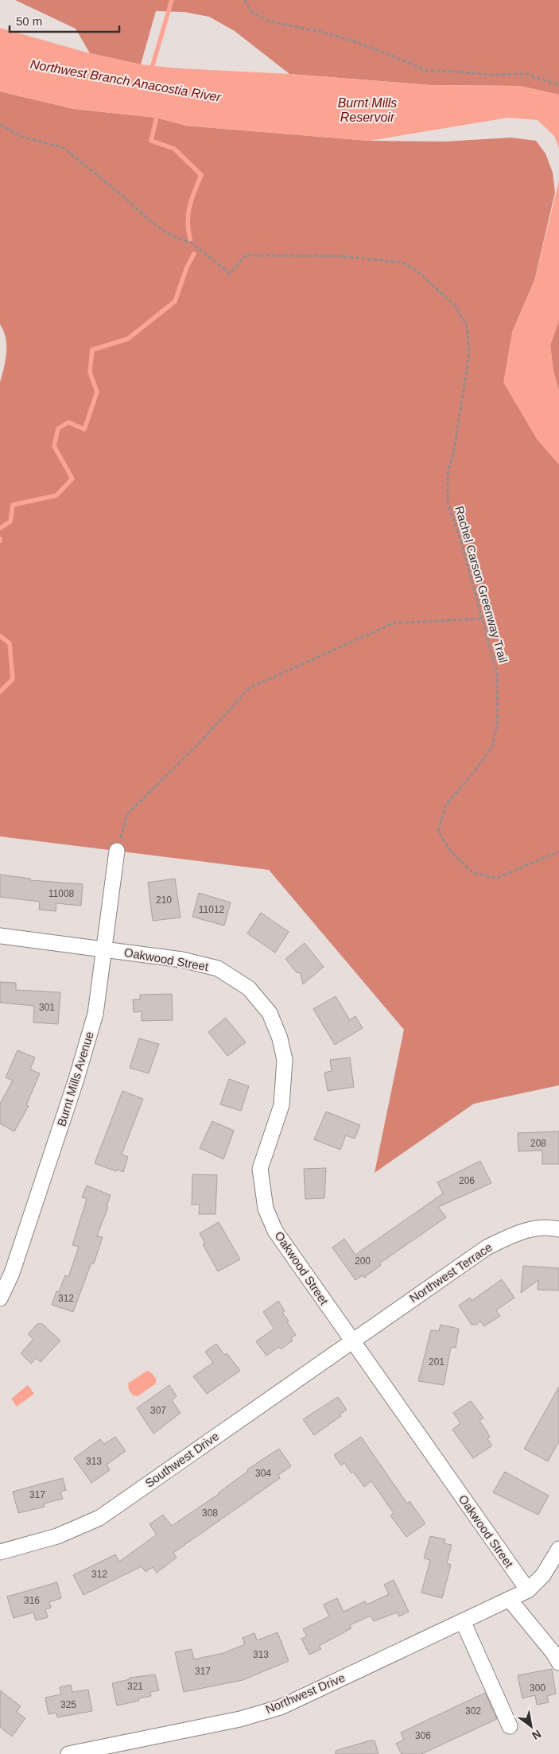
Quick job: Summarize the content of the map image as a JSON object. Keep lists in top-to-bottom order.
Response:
{
  "streets": {
    "street": [
      "Oakwood Street",
      "Burnt Mills Avenue",
      "Northwest Terrace",
      "Southwest Drive",
      "Northwest Drive"
    ],
    "path": ["Rachel Carson Greenway Trail"]
  },
  "crossings": [
    ["Oakwood Street", "Burnt Mills Avenue"],
    ["Oakwood Street", "Northwest Terrace"],
    ["Oakwood Street", "Southwest Drive"],
    ["Oakwood Street", "Northwest Drive"],
    ["Northwest Terrace", "Southwest Drive"]
  ],
  "water": ["Northwest Branch Anacostia River", "Burnt Mills Reservoir"],
  "house_numbers": [
    "11008",
    "210",
    "11012",
    "301",
    "208",
    "206",
    "200",
    "312",
    "201",
    "307",
    "313",
    "304",
    "317",
    "308",
    "312",
    "316",
    "313",
    "317",
    "321",
    "300",
    "325",
    "302",
    "306"
  ],
  "scale_bar": "50 m",
  "north": "bottom right"
}
